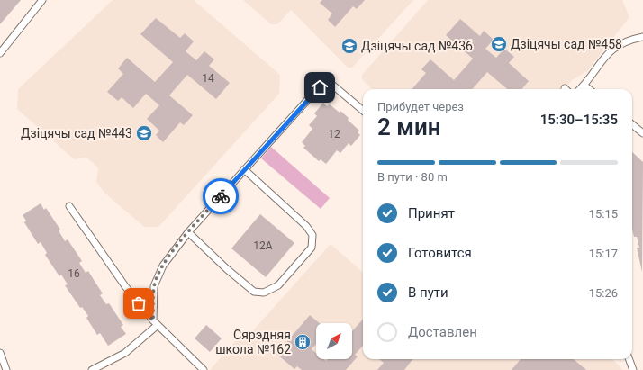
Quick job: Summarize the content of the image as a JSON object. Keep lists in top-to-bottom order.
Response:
{
  "places": {
    "school or university": ["Дзіцячы сад №458", "Дзіцячы сад №436", "Дзіцячы сад №443"],
    "building": ["Сярэдняя школа №162"]
  },
  "house_numbers": [
    "14",
    "12",
    "12А",
    "16"
  ],
  "north": "top right",
  "page": {
    "heading": ["2 мин", "Прибудет через", "15:30–15:35"],
    "bar": "В пути · 80 m",
    "list": [
      ["Принят", "15:15"],
      ["Готовится", "15:17"],
      ["В пути", "15:26"],
      "Доставлен"
    ]
  }
}
